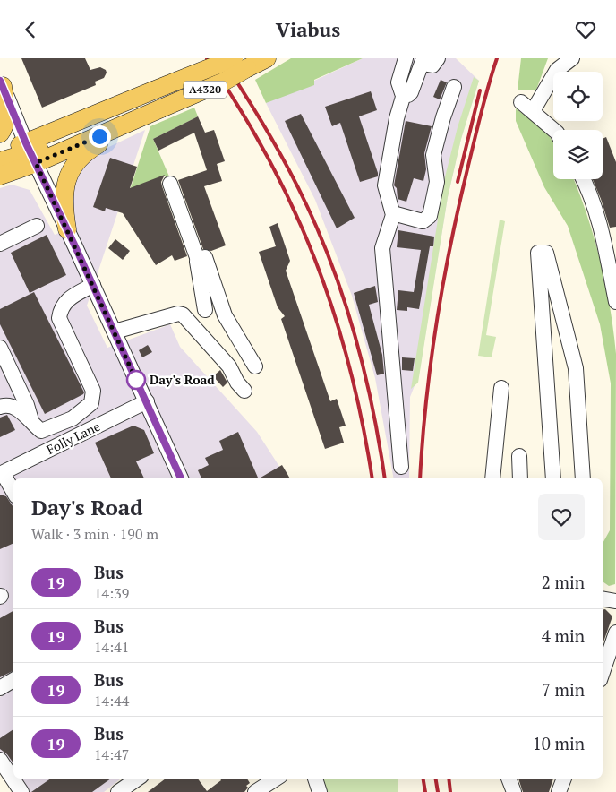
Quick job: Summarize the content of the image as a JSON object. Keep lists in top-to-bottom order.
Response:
{
  "streets": {
    "main road": ["A4320"],
    "street": ["Folly Lane"]
  },
  "places": ["Day's Road"],
  "lines": ["bus line 19"],
  "page": {
    "header": "Viabus",
    "heading": ["Day's Road", "Walk · 3 min · 190 m"],
    "list": [
      {
        "mark": "19",
        "name": "Bus",
        "note": "14:39",
        "value": "2 min"
      },
      {
        "mark": "19",
        "name": "Bus",
        "note": "14:41",
        "value": "4 min"
      },
      {
        "mark": "19",
        "name": "Bus",
        "note": "14:44",
        "value": "7 min"
      },
      {
        "mark": "19",
        "name": "Bus",
        "note": "14:47",
        "value": "10 min"
      }
    ]
  }
}
